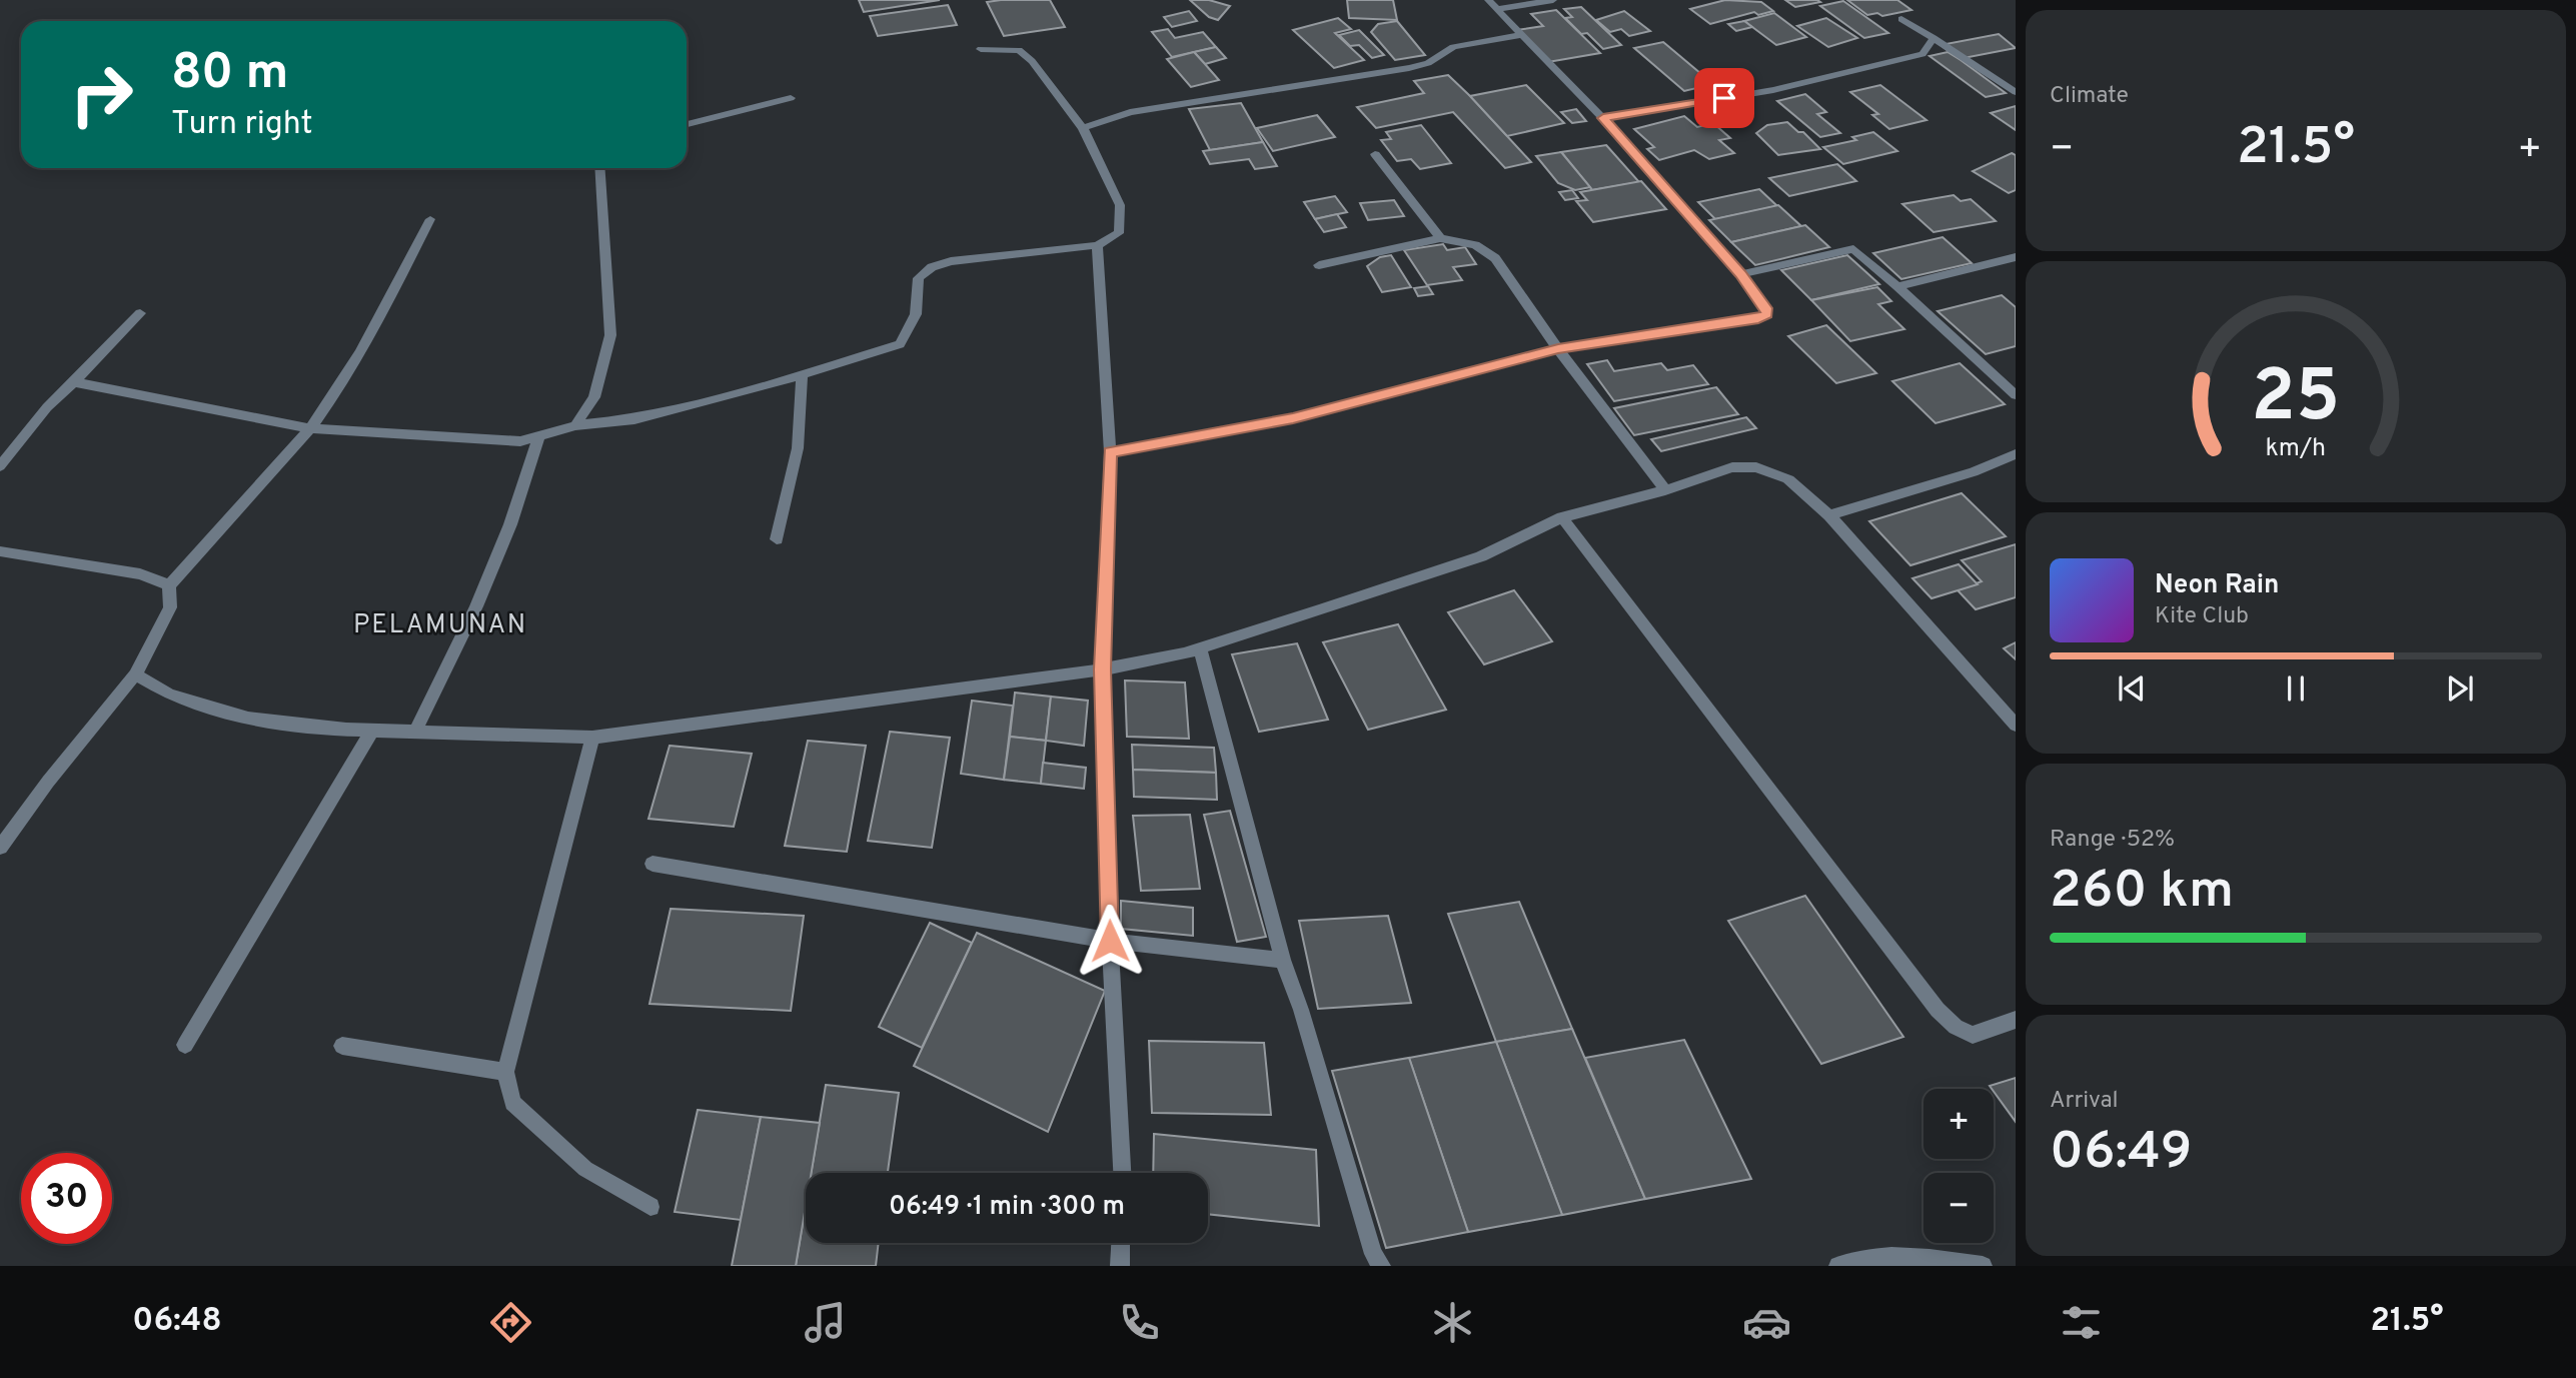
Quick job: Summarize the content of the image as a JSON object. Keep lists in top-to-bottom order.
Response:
{
  "districts": ["PELAMUNAN"],
  "page": {
    "tile": [
      "Climate",
      ["Range · 52%", "260 km"],
      ["Arrival", "06:49"]
    ],
    "turn": ["80 m", "Turn right"],
    "heat": ["−", "21.5°", "+"],
    "song": ["Neon Rain", "Kite Club"],
    "map_buttons": ["+", "−"],
    "limit": "30",
    "trip": "06:49 · 1 min · 300 m",
    "tabs": ["06:48", "21.5°"],
    "gauge": ["25", "km/h"]
  }
}
